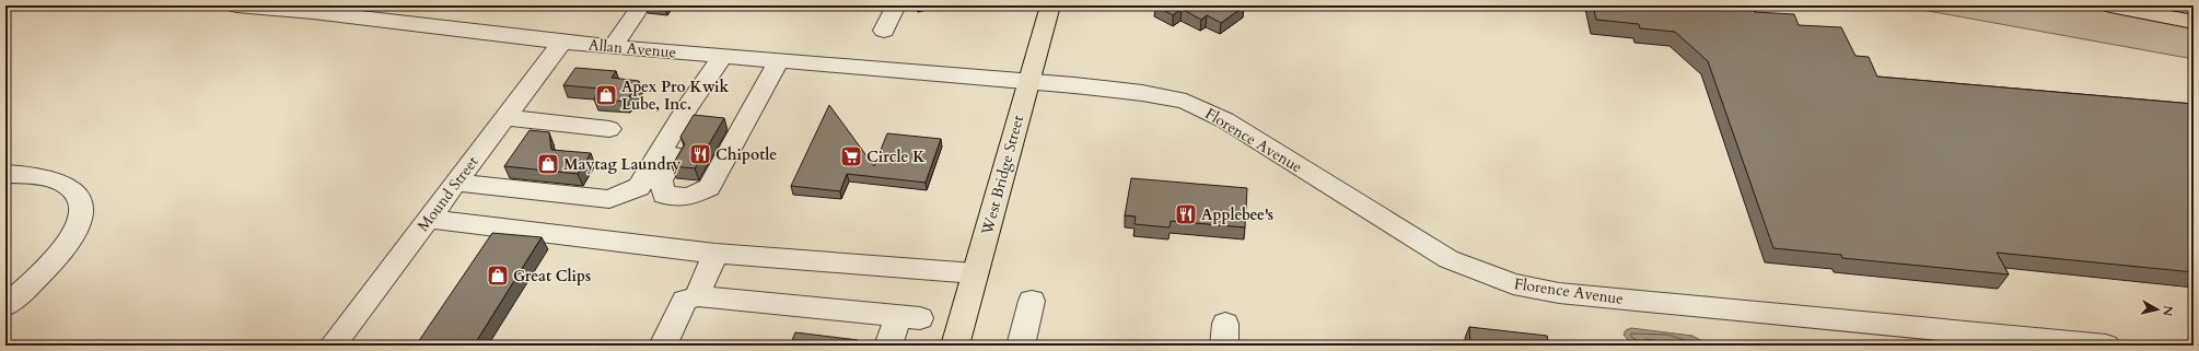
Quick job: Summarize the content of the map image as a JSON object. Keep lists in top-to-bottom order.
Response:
{
  "streets": {
    "main road": ["West Bridge Street"],
    "street": ["Allan Avenue", "Florence Avenue", "Mound Street"]
  },
  "crossings": [
    ["Allan Avenue", "Florence Avenue"],
    ["Allan Avenue", "West Bridge Street"],
    ["Allan Avenue", "Mound Street"],
    ["Florence Avenue", "West Bridge Street"]
  ],
  "places": {
    "shop": ["Apex Pro Kwik Lube, Inc.", "Maytag Laundry", "Great Clips"],
    "restaurant": ["Chipotle", "Applebee's"],
    "supermarket": ["Circle K"]
  },
  "north": "right"
}
